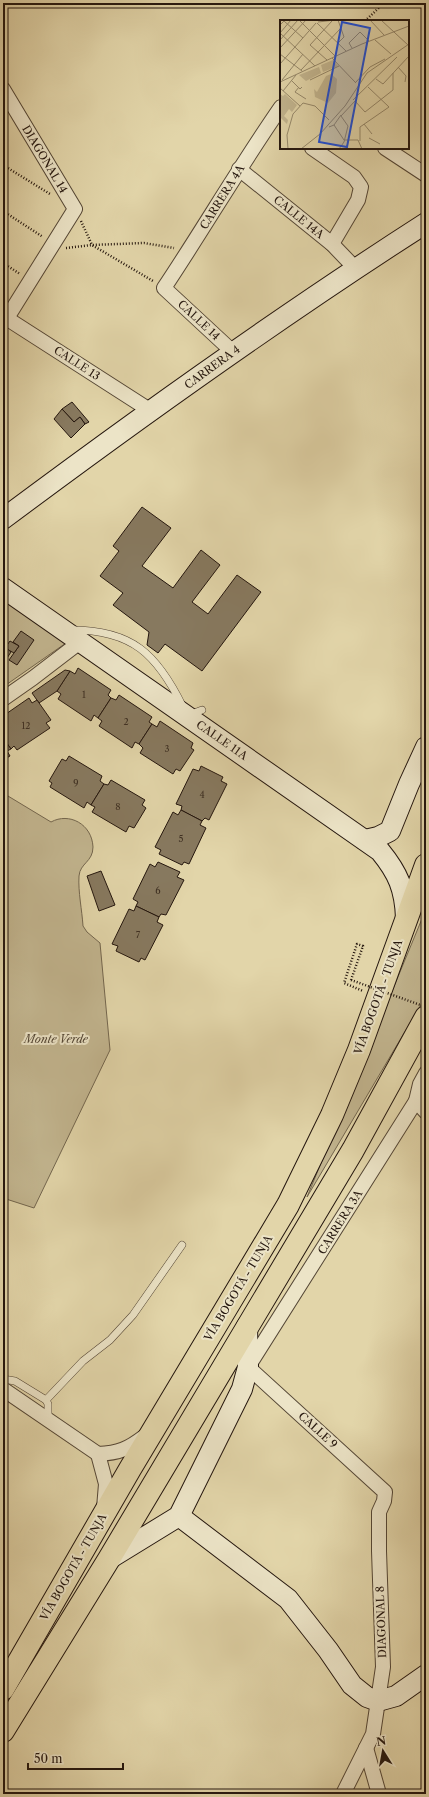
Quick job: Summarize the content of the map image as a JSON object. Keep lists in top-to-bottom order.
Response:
{
  "streets": {
    "highway": ["VÍA BOGOTÁ - TUNJA"],
    "street": [
      "DIAGONAL 14",
      "CARRERA 4A",
      "CALLE 14A",
      "CALLE 14",
      "CALLE 13",
      "CARRERA 4",
      "CALLE 11A",
      "CARRERA 3A",
      "CALLE 9",
      "DIAGONAL 8"
    ]
  },
  "crossings": [
    ["CARRERA 4A", "CALLE 14A"],
    ["CARRERA 4A", "CALLE 14"],
    ["CALLE 14A", "CARRERA 4"],
    ["CALLE 14", "CARRERA 4"],
    ["CALLE 13", "CARRERA 4"],
    ["CALLE 11A", "VÍA BOGOTÁ - TUNJA"],
    ["CARRERA 3A", "CALLE 9"],
    ["CALLE 9", "DIAGONAL 8"]
  ],
  "parks": ["Monte Verde"],
  "house_numbers": [
    "1",
    "2",
    "12",
    "3",
    "9",
    "4",
    "8",
    "5",
    "6",
    "7"
  ],
  "scale_bar": "50 m",
  "north": "top"
}
